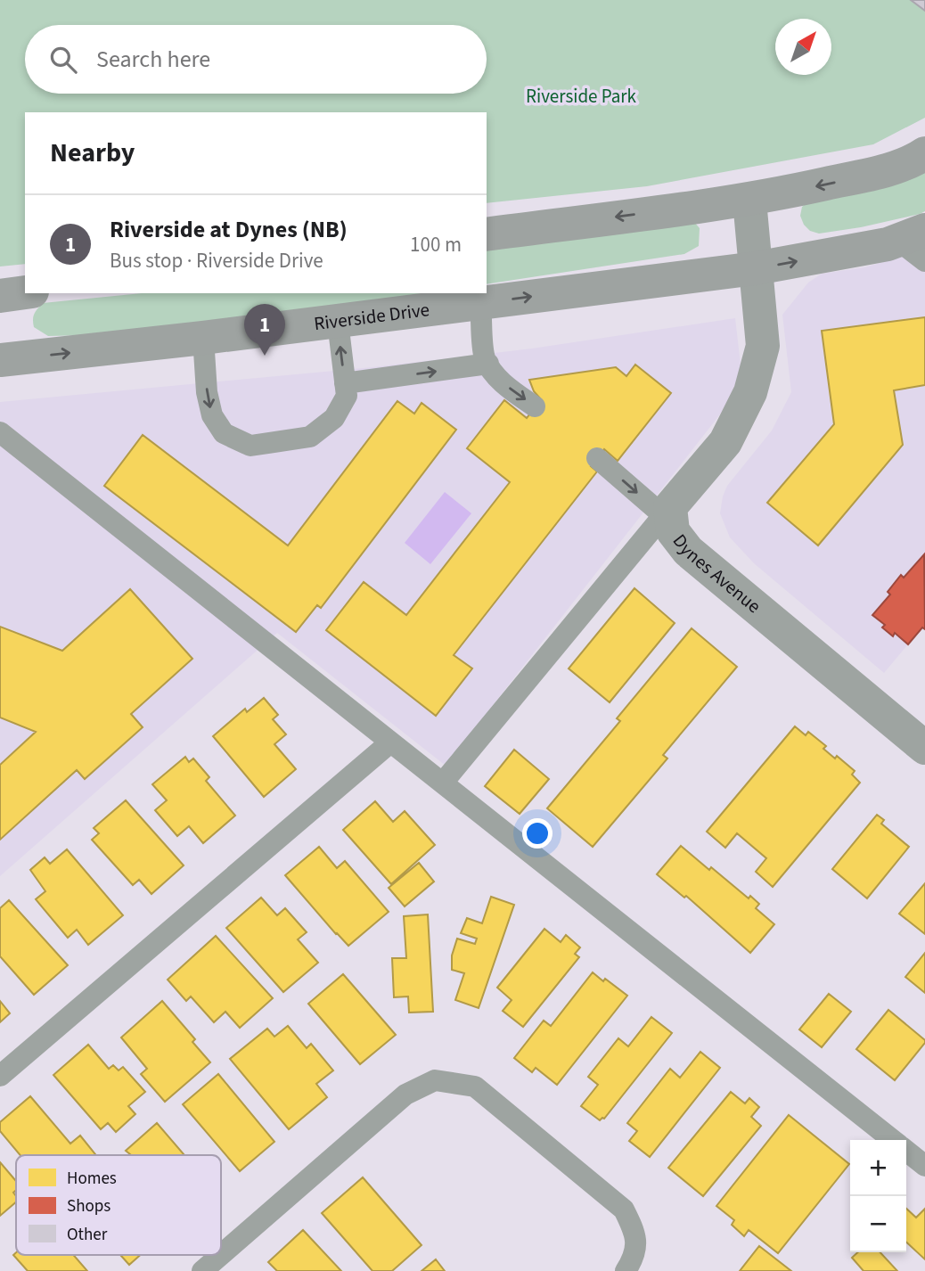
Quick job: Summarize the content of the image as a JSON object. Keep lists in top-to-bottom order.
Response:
{
  "streets": {
    "street": ["Riverside Drive", "Dynes Avenue"]
  },
  "crossings": [
    ["Riverside Drive", "Dynes Avenue"]
  ],
  "parks": ["Riverside Park"],
  "legend": ["Homes", "Shops", "Other"],
  "north": "top right",
  "page": {
    "search": "Search here",
    "heading": "Nearby",
    "list": [
      {
        "mark": "1",
        "name": "Riverside at Dynes (NB)",
        "note": "Bus stop · Riverside Drive",
        "value": "100 m"
      }
    ],
    "pins": "1",
    "map_buttons": ["+", "−"]
  }
}
